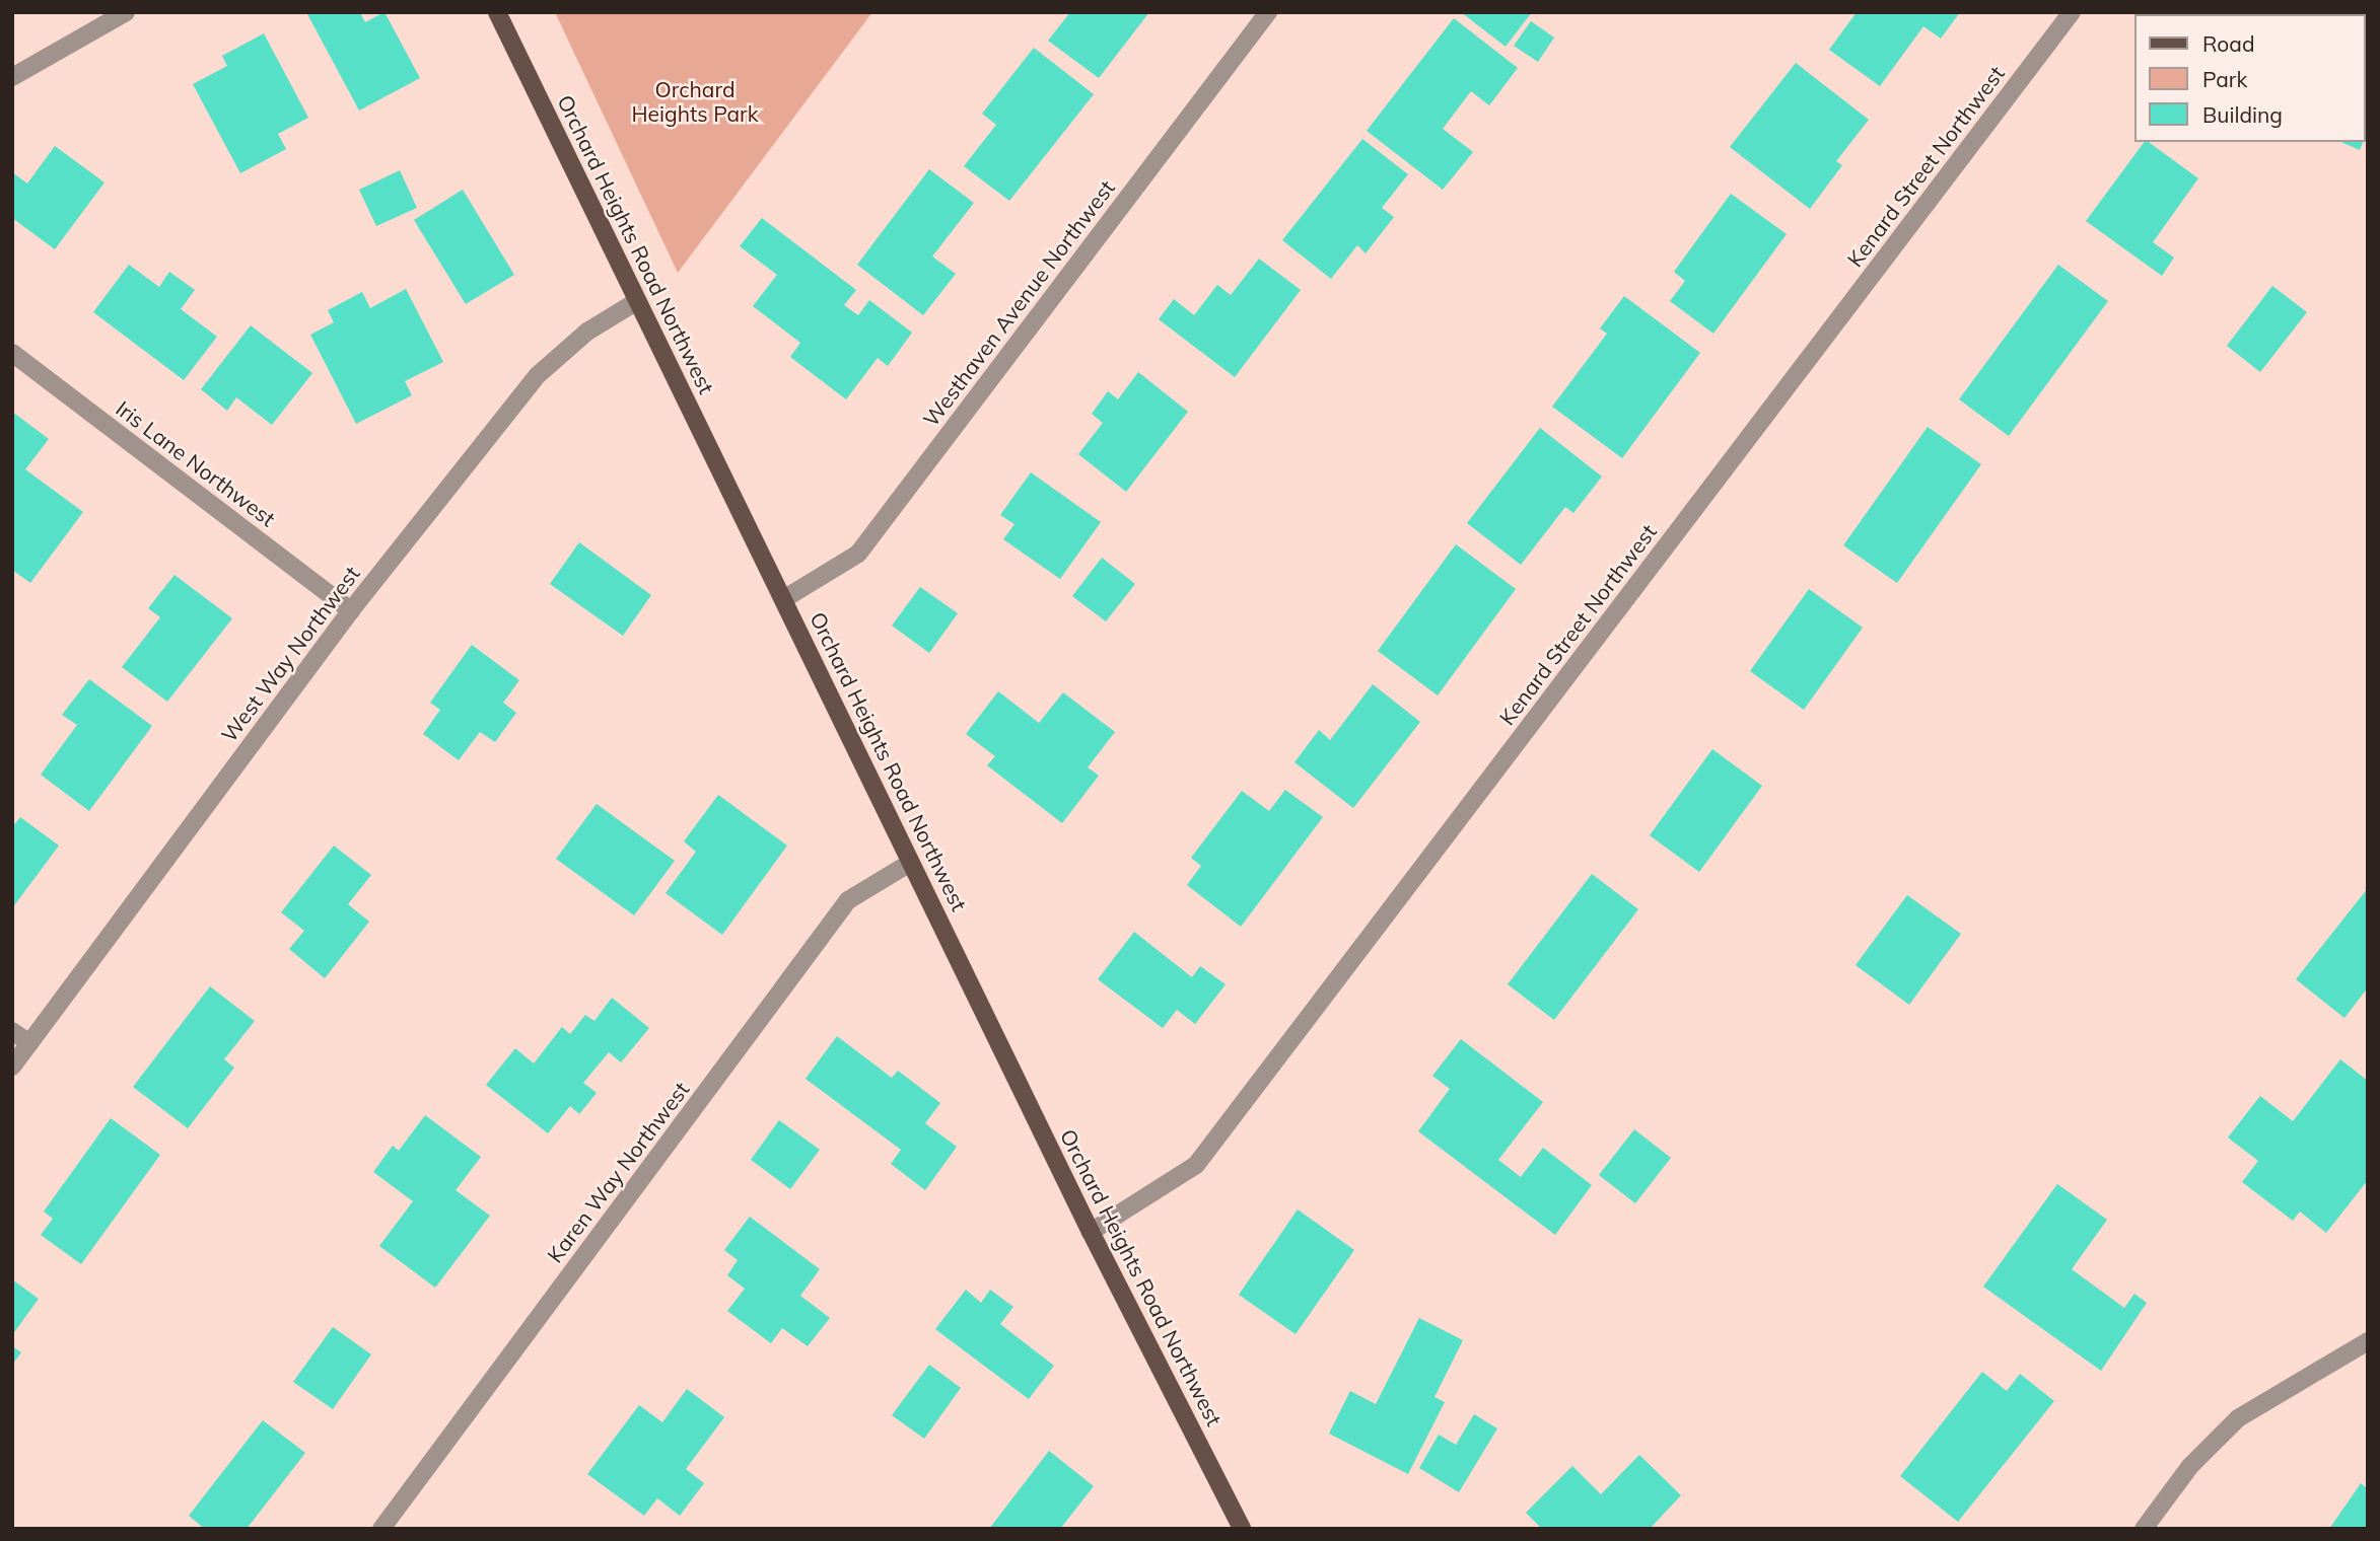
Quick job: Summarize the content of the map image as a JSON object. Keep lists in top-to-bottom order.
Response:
{
  "streets": {
    "main road": ["Orchard Heights Road Northwest"],
    "street": [
      "Kenard Street Northwest",
      "Westhaven Avenue Northwest",
      "Iris Lane Northwest",
      "West Way Northwest",
      "Karen Way Northwest"
    ]
  },
  "crossings": [
    ["Kenard Street Northwest", "Orchard Heights Road Northwest"],
    ["Orchard Heights Road Northwest", "Westhaven Avenue Northwest"],
    ["Orchard Heights Road Northwest", "West Way Northwest"],
    ["Orchard Heights Road Northwest", "Karen Way Northwest"],
    ["Iris Lane Northwest", "West Way Northwest"]
  ],
  "parks": ["Orchard Heights Park"],
  "legend": ["Road", "Park", "Building"]
}
